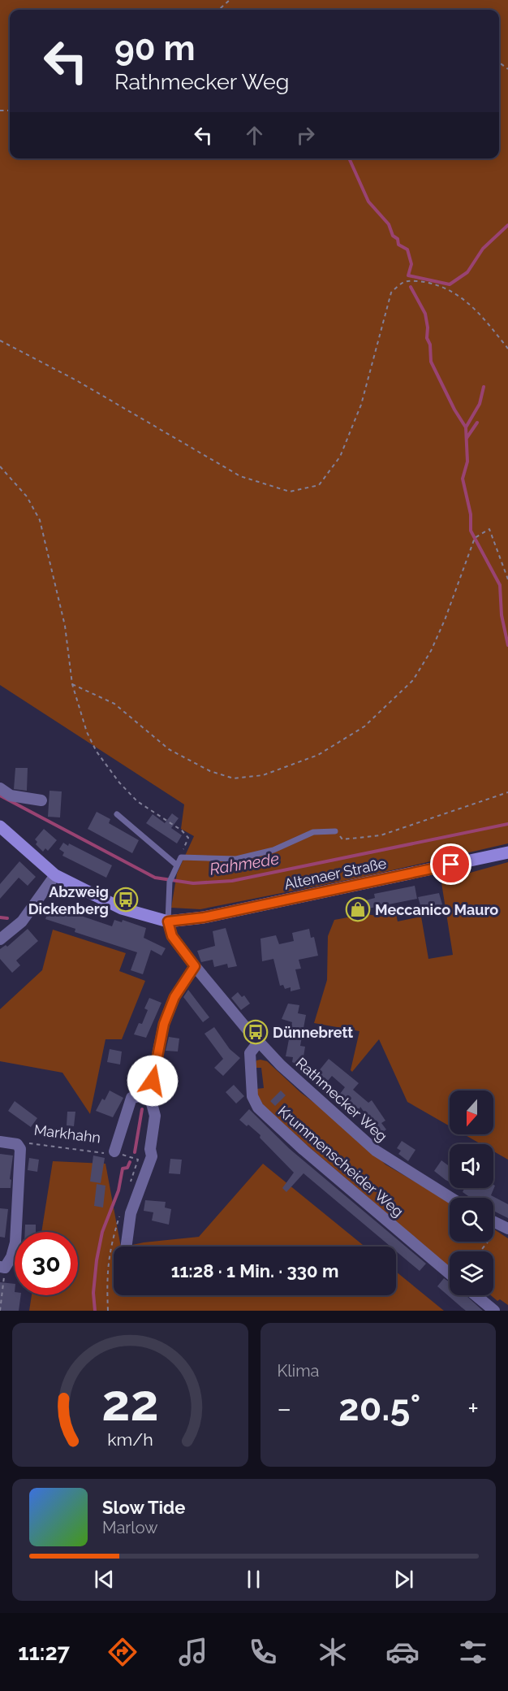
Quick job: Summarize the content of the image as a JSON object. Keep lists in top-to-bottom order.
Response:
{
  "streets": {
    "main road": ["Altenaer Straße"],
    "street": ["Rathmecker Weg", "Markhahn", "Krummenscheider Weg"]
  },
  "crossings": [
    ["Altenaer Straße", "Rathmecker Weg"],
    ["Rathmecker Weg", "Krummenscheider Weg"]
  ],
  "water": ["Rahmede"],
  "places": {
    "bus stop": ["Abzweig Dickenberg", "Dünnebrett"],
    "shop": ["Meccanico Mauro"]
  },
  "north": "bottom",
  "page": {
    "turn": ["90 m", "Rathmecker Weg"],
    "limit": "30",
    "trip": "11:28 · 1 Min. · 330 m",
    "tile": "Klima",
    "heat": ["−", "20.5°", "+"],
    "song": ["Slow Tide", "Marlow"],
    "tabs": "11:27",
    "gauge": ["22", "km/h"]
  }
}
